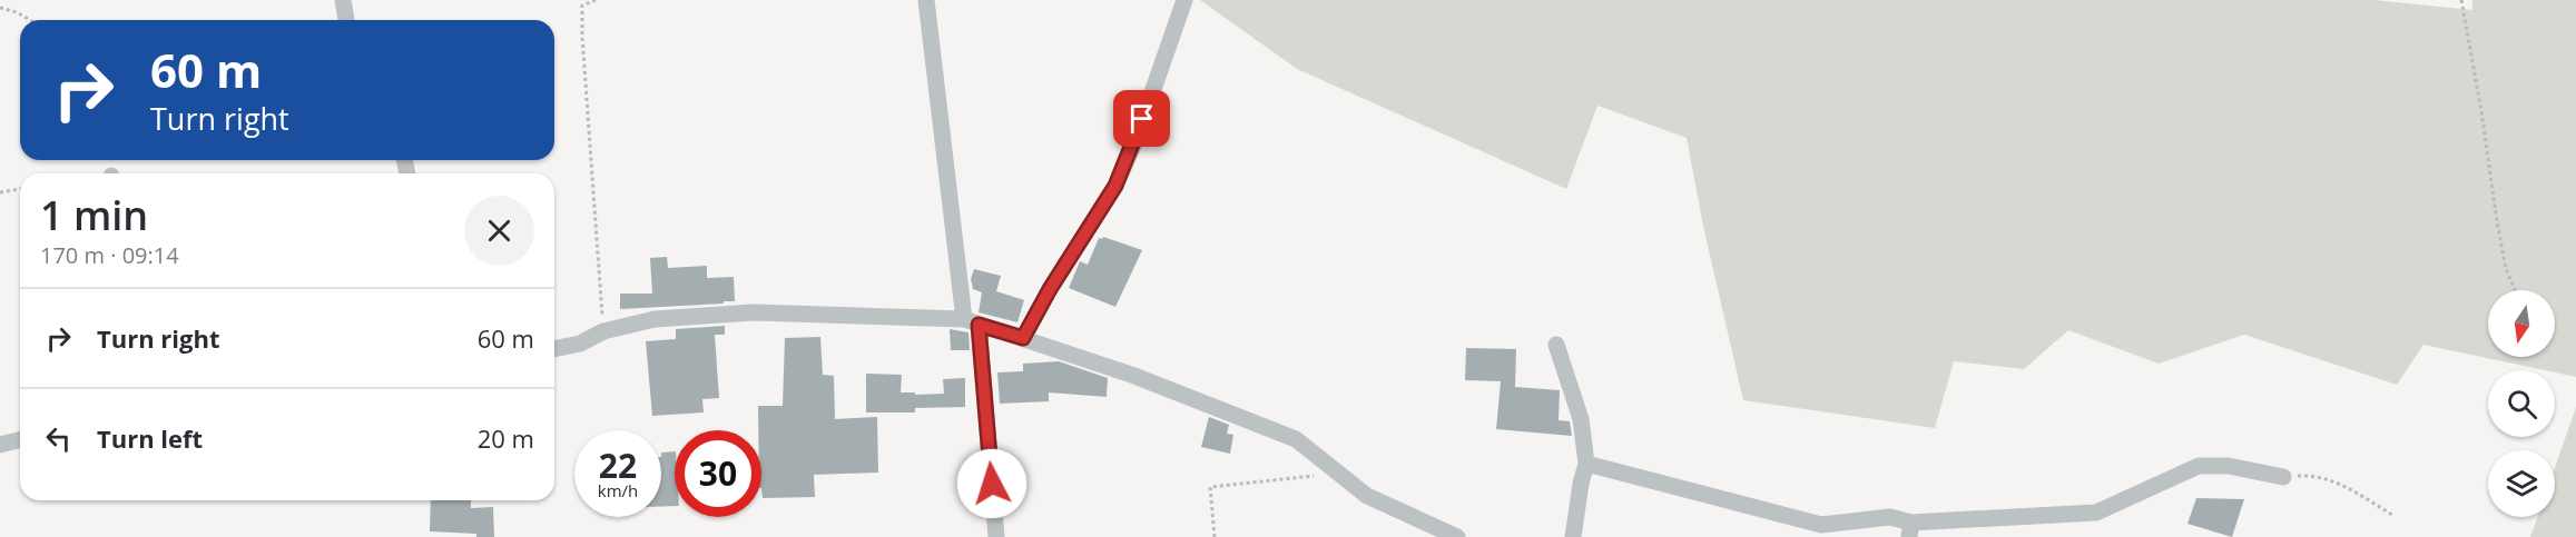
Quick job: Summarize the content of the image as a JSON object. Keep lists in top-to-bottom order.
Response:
{
  "north": "bottom",
  "page": {
    "turn": ["60 m", "Turn right"],
    "heading": ["1 min", "170 m · 09:14"],
    "list": [
      {
        "name": "Turn right",
        "value": "60 m"
      },
      {
        "name": "Turn left",
        "value": "20 m"
      }
    ],
    "speed": "22 km/h",
    "limit": "30"
  }
}
